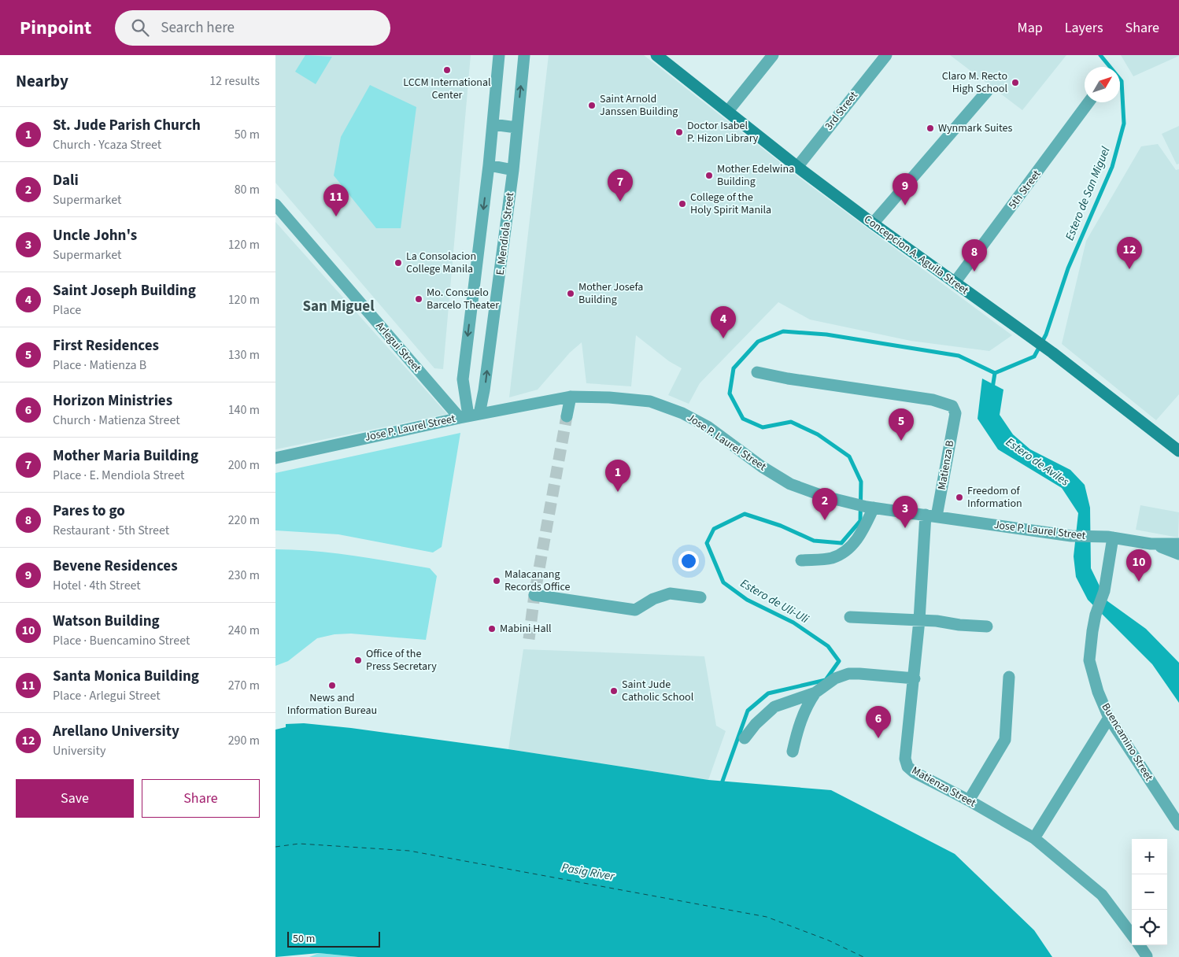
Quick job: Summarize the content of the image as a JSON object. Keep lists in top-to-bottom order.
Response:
{
  "streets": {
    "street": [
      "3rd Street",
      "5th Street",
      "E. Mendiola Street",
      "Concepcion A. Aguila Street",
      "Arlegui Street",
      "Jose P. Laurel Street",
      "Matienza B",
      "Buencamino Street",
      "Matienza Street"
    ]
  },
  "crossings": [
    ["3rd Street", "Concepcion A. Aguila Street"],
    ["5th Street", "Concepcion A. Aguila Street"],
    ["E. Mendiola Street", "Arlegui Street"],
    ["E. Mendiola Street", "Jose P. Laurel Street"],
    ["Arlegui Street", "Jose P. Laurel Street"],
    ["Jose P. Laurel Street", "Matienza B"],
    ["Jose P. Laurel Street", "Buencamino Street"],
    ["Jose P. Laurel Street", "Matienza Street"],
    ["Matienza B", "Matienza Street"]
  ],
  "districts": ["San Miguel"],
  "water": [
    "Estero de San Miguel",
    "Estero de Aviles",
    "Estero de Uli-Uli",
    "Pasig River"
  ],
  "places": [
    "LCCM International Center",
    "Claro M. Recto High School",
    "Saint Arnold Janssen Building",
    "Wynmark Suites",
    "Doctor Isabel P. Hizon Library",
    "Mother Edelwina Building",
    "College of the Holy Spirit Manila",
    "La Consolacion College Manila",
    "Mother Josefa Building",
    "Mo. Consuelo Barcelo Theater",
    "Freedom of Information",
    "Malacanang Records Office",
    "Mabini Hall",
    "Office of the Press Secretary",
    "News and Information Bureau",
    "Saint Jude Catholic School"
  ],
  "scale_bar": "50 m",
  "north": "top right",
  "page": {
    "header": "Pinpoint",
    "search": "Search here",
    "nav": ["Map", "Layers", "Share"],
    "heading": ["Nearby", "12 results"],
    "list": [
      {
        "mark": "1",
        "name": "St. Jude Parish Church",
        "note": "Church · Ycaza Street",
        "value": "50 m"
      },
      {
        "mark": "2",
        "name": "Dali",
        "note": "Supermarket",
        "value": "80 m"
      },
      {
        "mark": "3",
        "name": "Uncle John's",
        "note": "Supermarket",
        "value": "120 m"
      },
      {
        "mark": "4",
        "name": "Saint Joseph Building",
        "note": "Place",
        "value": "120 m"
      },
      {
        "mark": "5",
        "name": "First Residences",
        "note": "Place · Matienza B",
        "value": "130 m"
      },
      {
        "mark": "6",
        "name": "Horizon Ministries",
        "note": "Church · Matienza Street",
        "value": "140 m"
      },
      {
        "mark": "7",
        "name": "Mother Maria Building",
        "note": "Place · E. Mendiola Street",
        "value": "200 m"
      },
      {
        "mark": "8",
        "name": "Pares to go",
        "note": "Restaurant · 5th Street",
        "value": "220 m"
      },
      {
        "mark": "9",
        "name": "Bevene Residences",
        "note": "Hotel · 4th Street",
        "value": "230 m"
      },
      {
        "mark": "10",
        "name": "Watson Building",
        "note": "Place · Buencamino Street",
        "value": "240 m"
      },
      {
        "mark": "11",
        "name": "Santa Monica Building",
        "note": "Place · Arlegui Street",
        "value": "270 m"
      },
      {
        "mark": "12",
        "name": "Arellano University",
        "note": "University",
        "value": "290 m"
      }
    ],
    "pins": [
      "7",
      "9",
      "11",
      "12",
      "8",
      "4",
      "5",
      "1",
      "2",
      "3",
      "10",
      "6"
    ],
    "buttons": ["Save", "Share"],
    "map_buttons": ["+", "−"],
    "scale": "50 m"
  }
}
